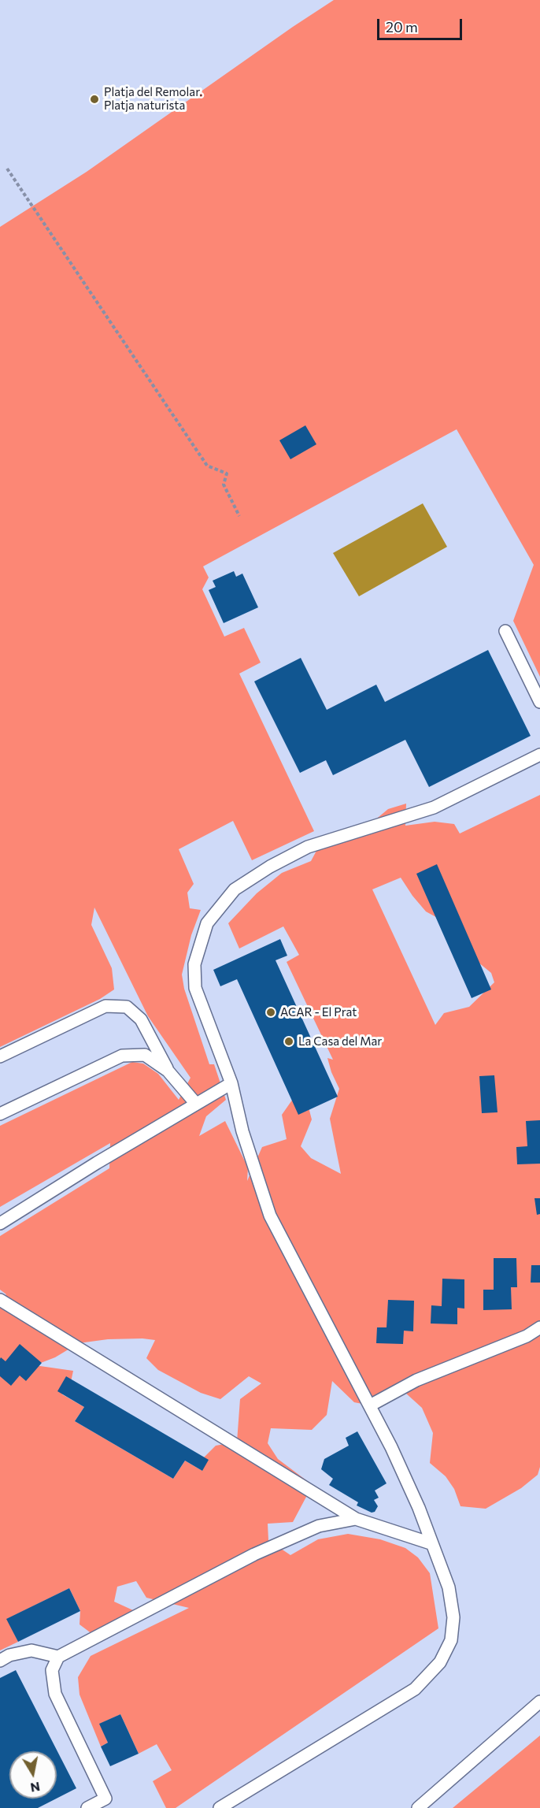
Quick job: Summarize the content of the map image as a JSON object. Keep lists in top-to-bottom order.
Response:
{
  "places": ["Platja del Remolar. Platja naturista", "ACAR - El Prat", "La Casa del Mar"],
  "scale_bar": "20 m",
  "north": "bottom"
}
